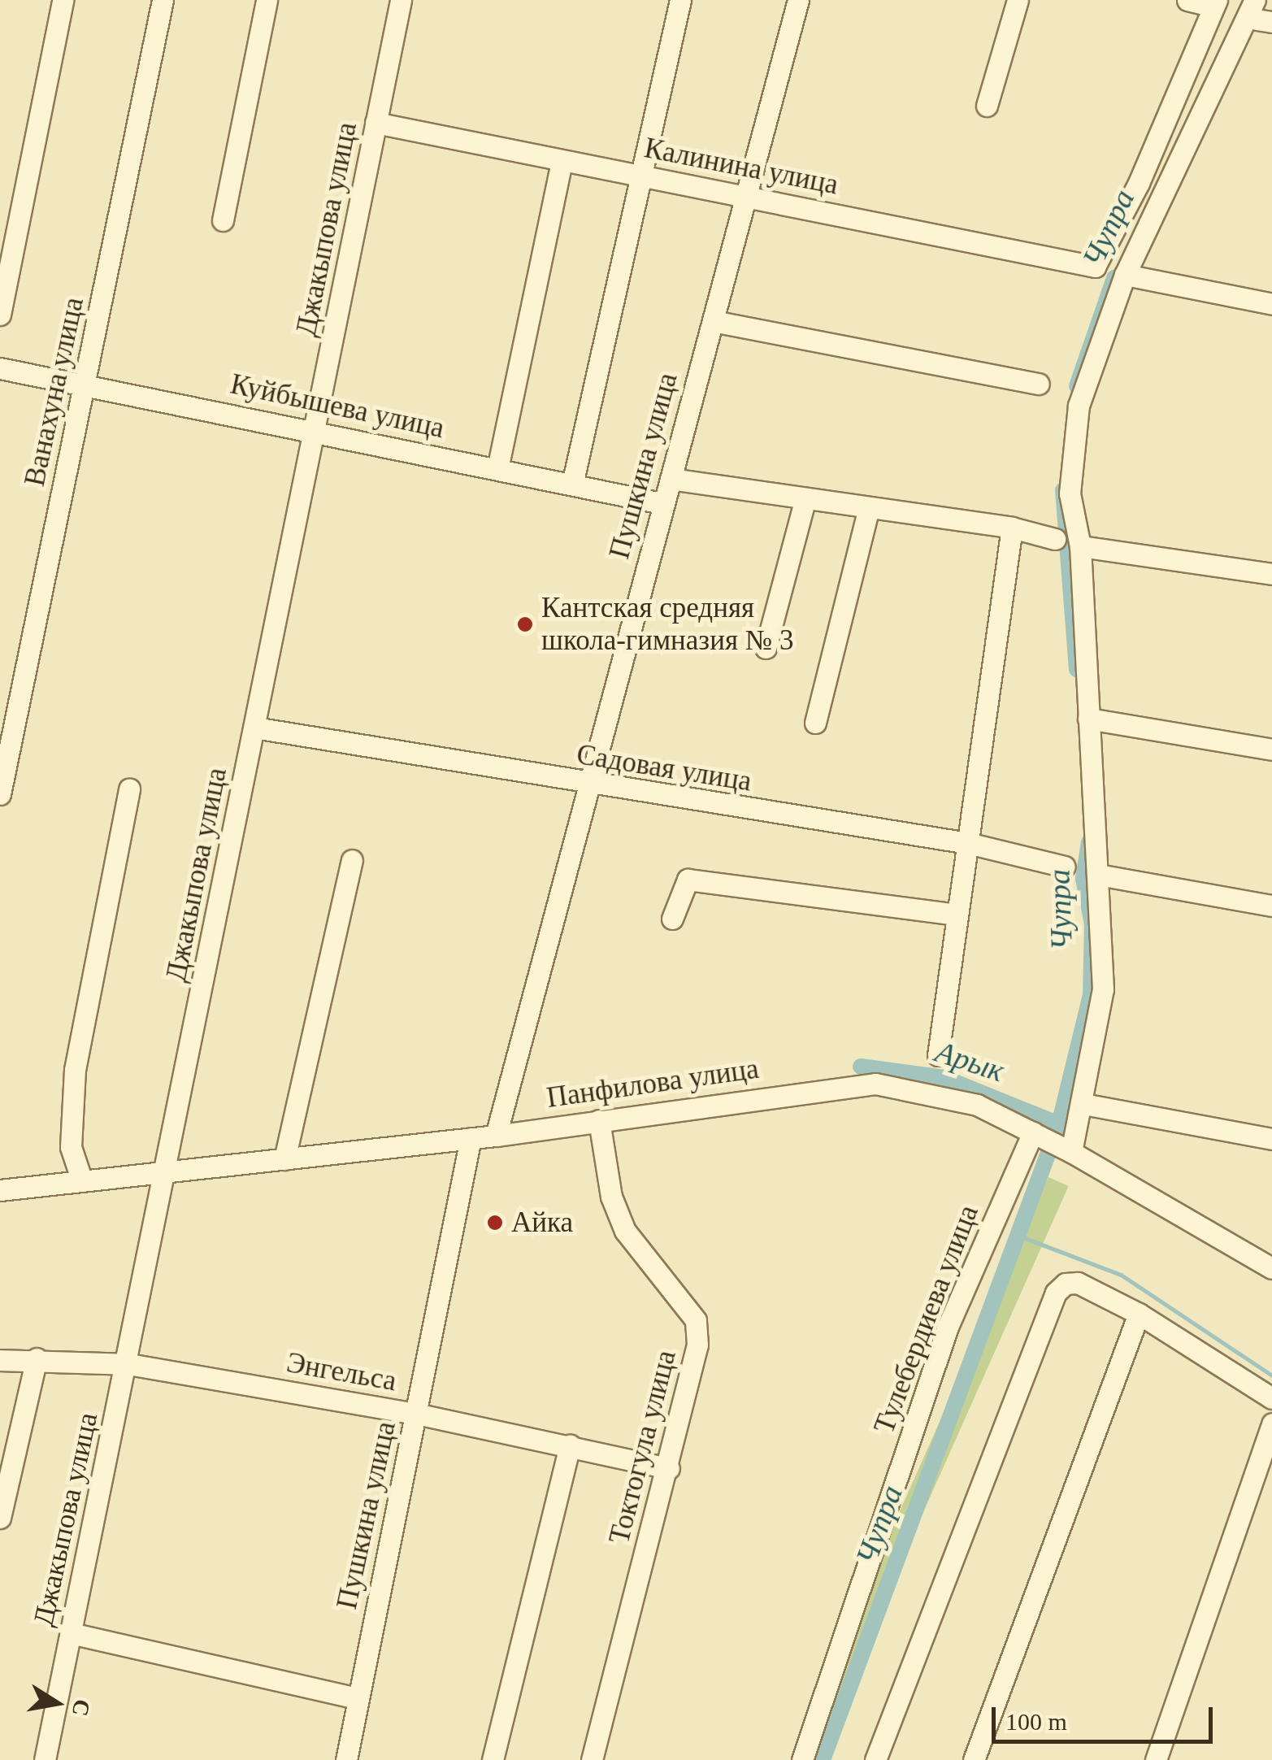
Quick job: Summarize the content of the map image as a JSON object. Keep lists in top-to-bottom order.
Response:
{
  "streets": {
    "street": [
      "Калинина улица",
      "Джакыпова улица",
      "Ванахуна улица",
      "Куйбышева улица",
      "Пушкина улица",
      "Садовая улица",
      "Панфилова улица",
      "Тулебердиева улица",
      "Энгельса",
      "Токтогула улица"
    ]
  },
  "crossings": [
    ["Калинина улица", "Джакыпова улица"],
    ["Калинина улица", "Пушкина улица"],
    ["Джакыпова улица", "Куйбышева улица"],
    ["Джакыпова улица", "Садовая улица"],
    ["Джакыпова улица", "Панфилова улица"],
    ["Джакыпова улица", "Энгельса"],
    ["Ванахуна улица", "Куйбышева улица"],
    ["Куйбышева улица", "Пушкина улица"],
    ["Пушкина улица", "Садовая улица"],
    ["Пушкина улица", "Панфилова улица"],
    ["Пушкина улица", "Энгельса"],
    ["Панфилова улица", "Тулебердиева улица"],
    ["Панфилова улица", "Токтогула улица"],
    ["Энгельса", "Токтогула улица"]
  ],
  "water": ["Чупра", "Арык"],
  "places": ["Кантская средняя школа-гимназия № 3", "Айка"],
  "scale_bar": "100 m",
  "north": "right"
}
